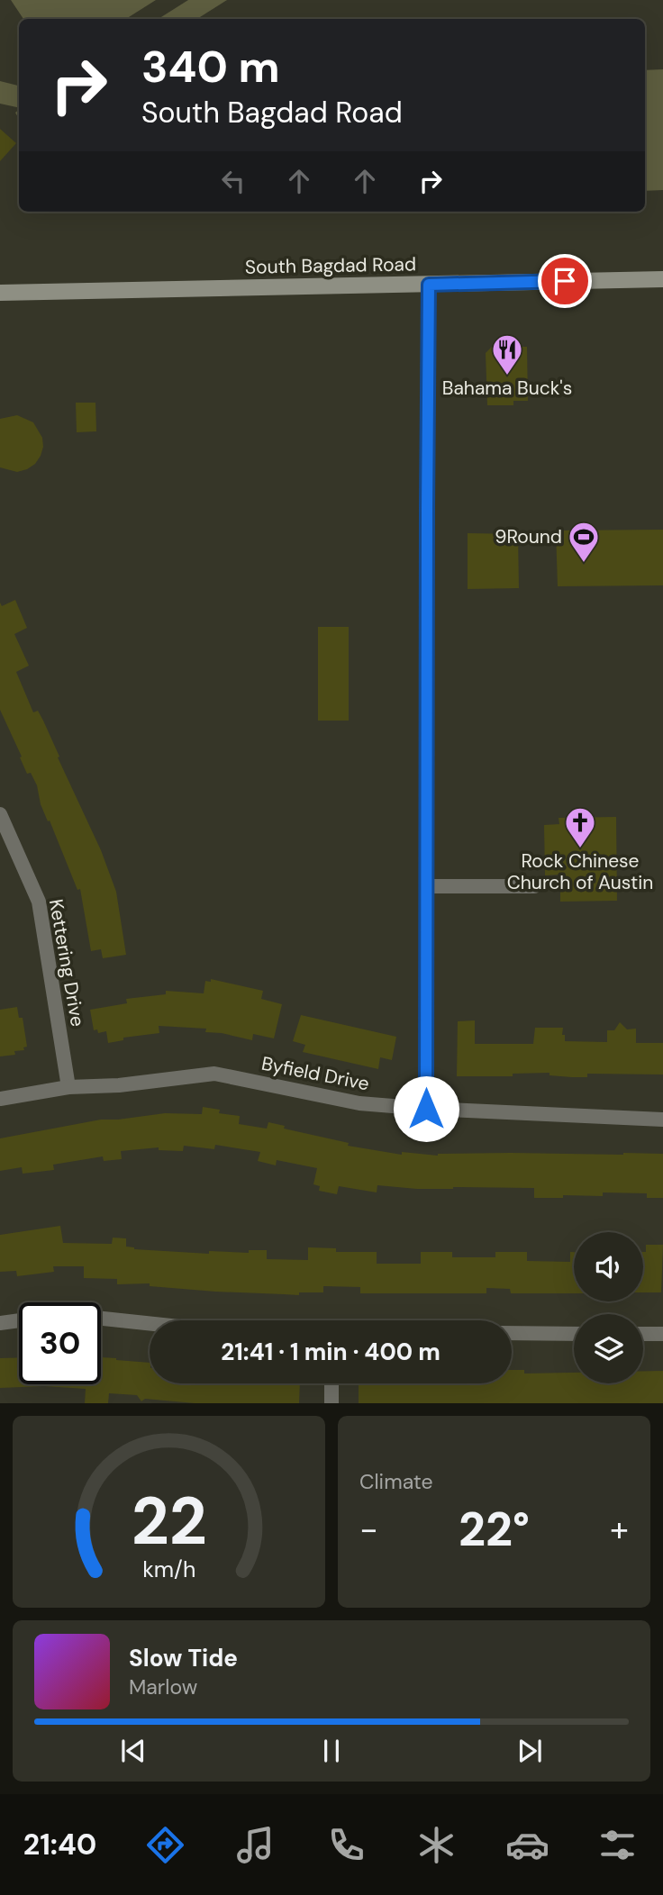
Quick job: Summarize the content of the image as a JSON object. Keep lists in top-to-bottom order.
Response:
{
  "streets": {
    "main road": ["South Bagdad Road"],
    "street": ["Kettering Drive", "Byfield Drive"]
  },
  "crossings": [
    ["Kettering Drive", "Byfield Drive"]
  ],
  "places": {
    "restaurant": ["Bahama Buck's"],
    "sports": ["9Round"],
    "church": ["Rock Chinese Church of Austin"]
  },
  "page": {
    "turn": ["340 m", "South Bagdad Road"],
    "limit": "30",
    "trip": "21:41 · 1 min · 400 m",
    "tile": "Climate",
    "heat": ["−", "22°", "+"],
    "song": ["Slow Tide", "Marlow"],
    "tabs": "21:40",
    "gauge": ["22", "km/h"]
  }
}
